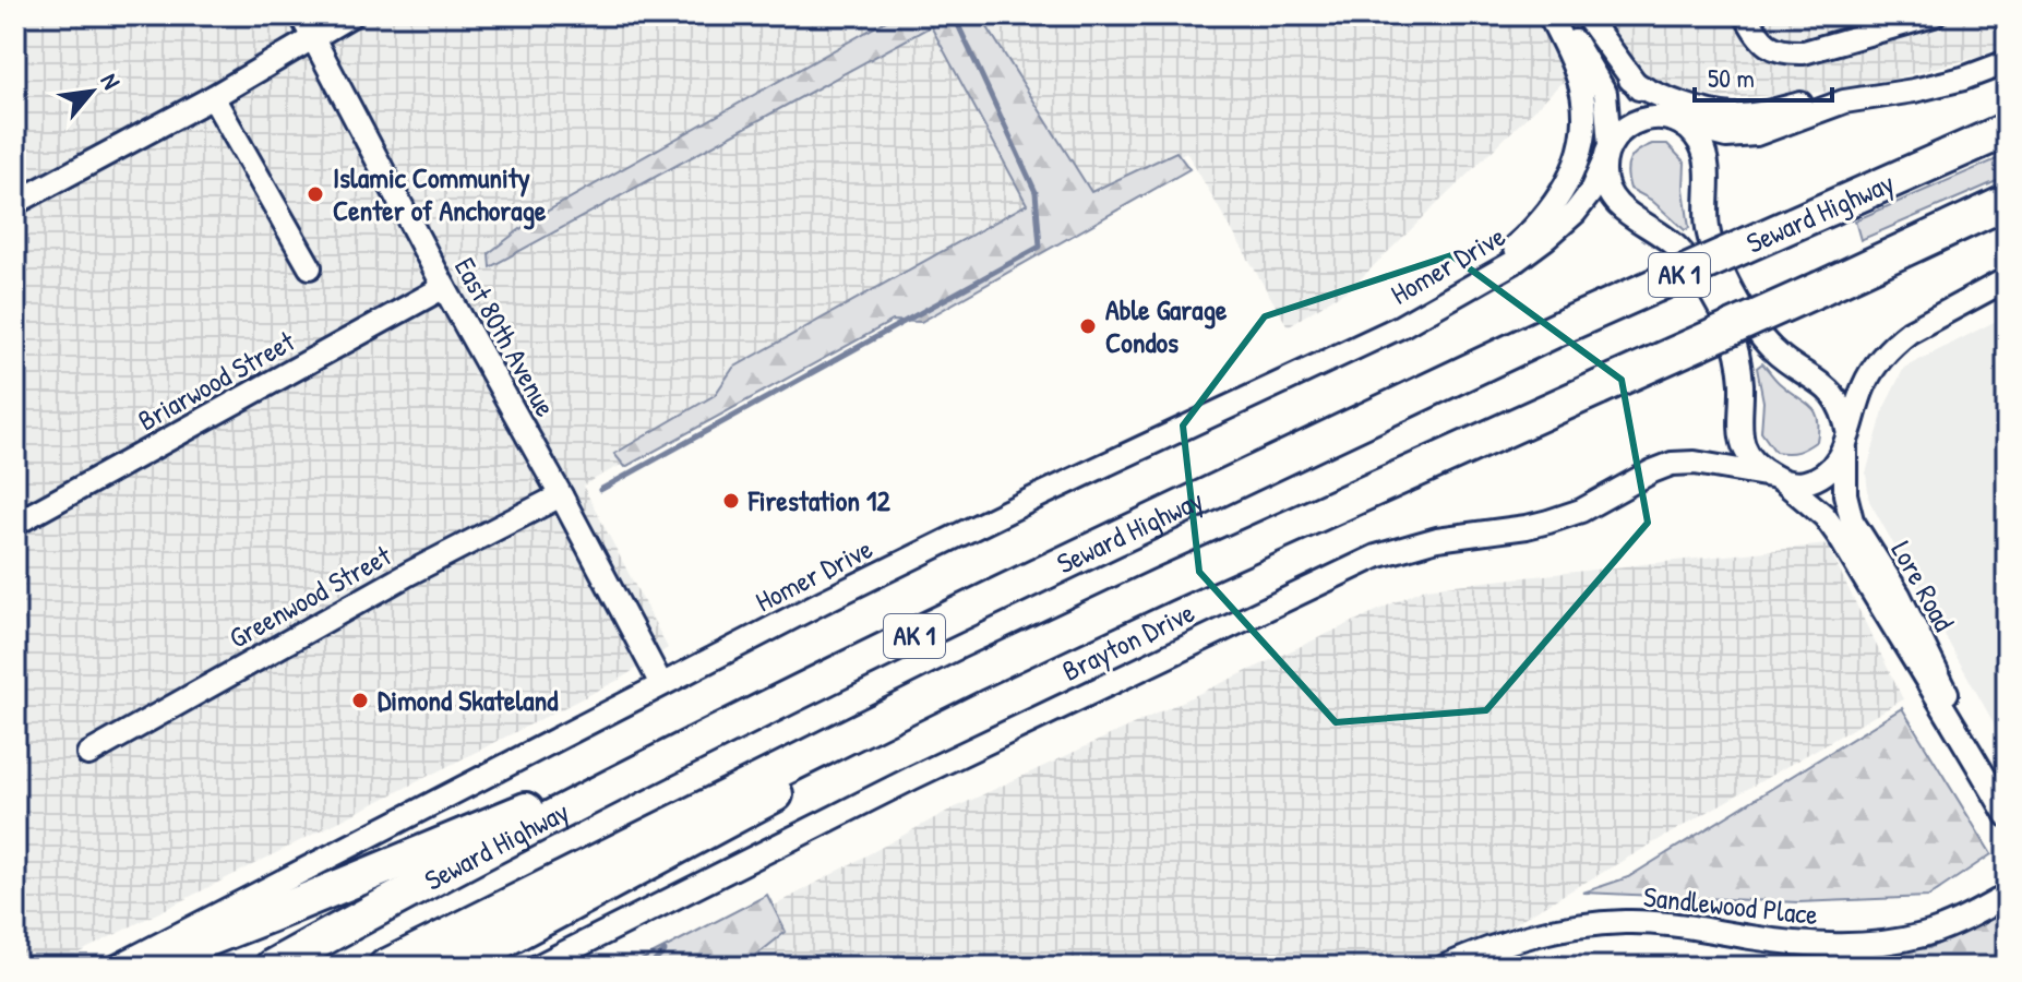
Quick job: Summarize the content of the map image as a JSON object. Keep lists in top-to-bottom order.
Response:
{
  "streets": {
    "highway": ["Seward Highway", "AK 1"],
    "street": [
      "Homer Drive",
      "East 80th Avenue",
      "Briarwood Street",
      "Lore Road",
      "Greenwood Street",
      "Brayton Drive",
      "Sandlewood Place"
    ]
  },
  "crossings": [
    ["Homer Drive", "East 80th Avenue"],
    ["Homer Drive", "Lore Road"],
    ["East 80th Avenue", "Briarwood Street"],
    ["East 80th Avenue", "Greenwood Street"],
    ["Lore Road", "Brayton Drive"]
  ],
  "places": [
    "Islamic Community Center of Anchorage",
    "Able Garage Condos",
    "Firestation 12",
    "Dimond Skateland"
  ],
  "scale_bar": "50 m",
  "north": "top right"
}
